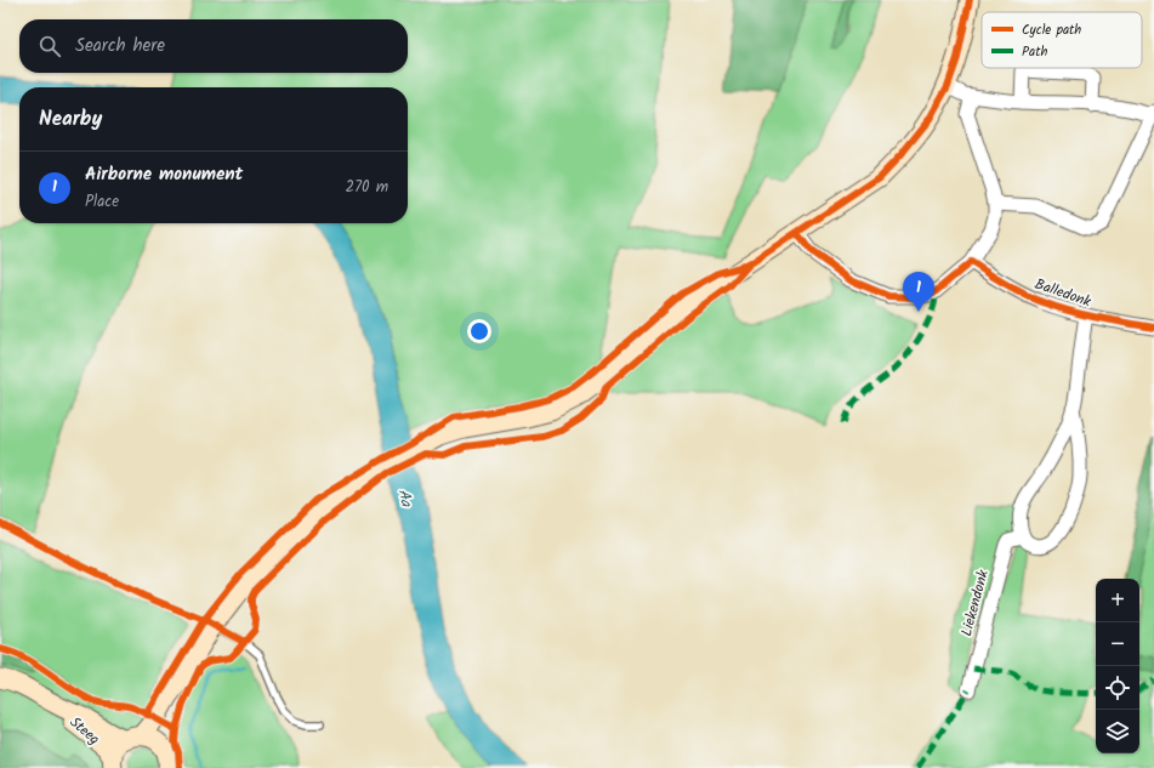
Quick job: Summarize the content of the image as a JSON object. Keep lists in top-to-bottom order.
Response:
{
  "streets": {
    "main road": ["Steeg"],
    "street": ["Balledonk", "Liekendonk"]
  },
  "water": ["Aa"],
  "legend": ["Cycle path", "Path"],
  "page": {
    "search": "Search here",
    "heading": "Nearby",
    "list": [
      {
        "mark": "1",
        "name": "Airborne monument",
        "note": "Place",
        "value": "270 m"
      }
    ],
    "pins": "1",
    "map_buttons": ["+", "−"]
  }
}
